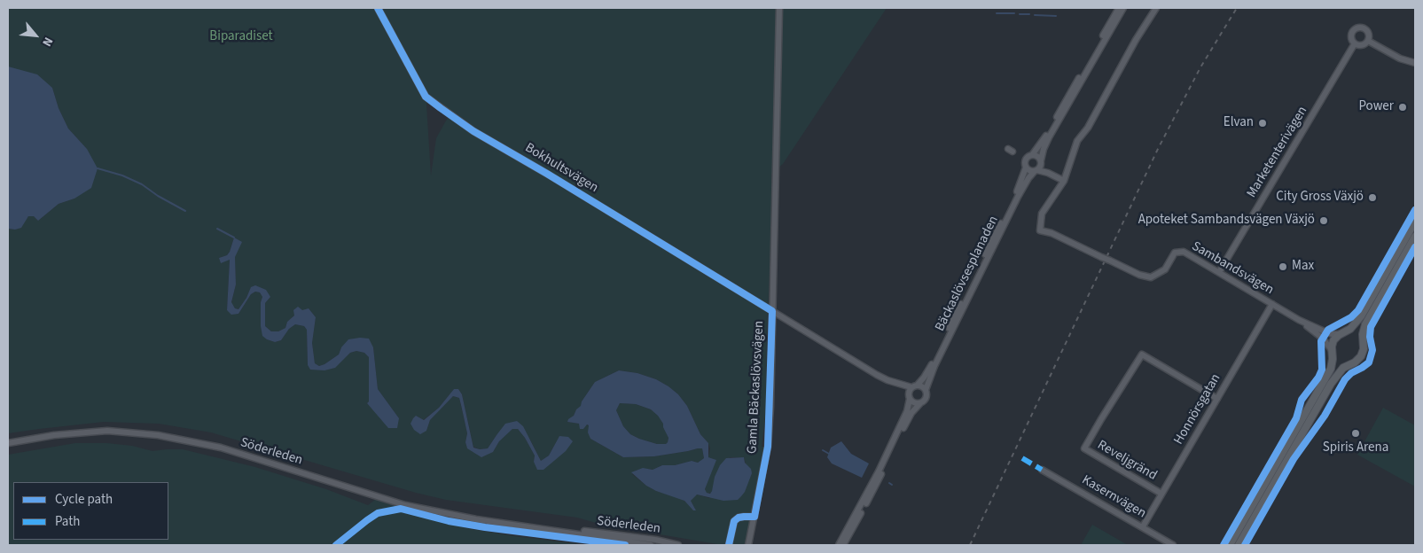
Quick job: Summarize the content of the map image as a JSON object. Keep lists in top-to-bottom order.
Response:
{
  "streets": {
    "street": [
      "Marketenterivägen",
      "Bokhultsvägen",
      "Sambandsvägen",
      "Bäckaslövsesplanaden",
      "Gamla Bäckaslövsvägen",
      "Honnörsgatan",
      "Söderleden",
      "Reveljgränd",
      "Kasernvägen"
    ]
  },
  "crossings": [
    ["Marketenterivägen", "Sambandsvägen"],
    ["Bokhultsvägen", "Bäckaslövsesplanaden"],
    ["Bokhultsvägen", "Gamla Bäckaslövsvägen"],
    ["Sambandsvägen", "Honnörsgatan"],
    ["Honnörsgatan", "Reveljgränd"],
    ["Honnörsgatan", "Kasernvägen"]
  ],
  "parks": ["Biparadiset"],
  "places": [
    "Power",
    "Elvan",
    "City Gross Växjö",
    "Apoteket Sambandsvägen Växjö",
    "Max",
    "Spiris Arena"
  ],
  "legend": ["Cycle path", "Path"],
  "north": "bottom right"
}
